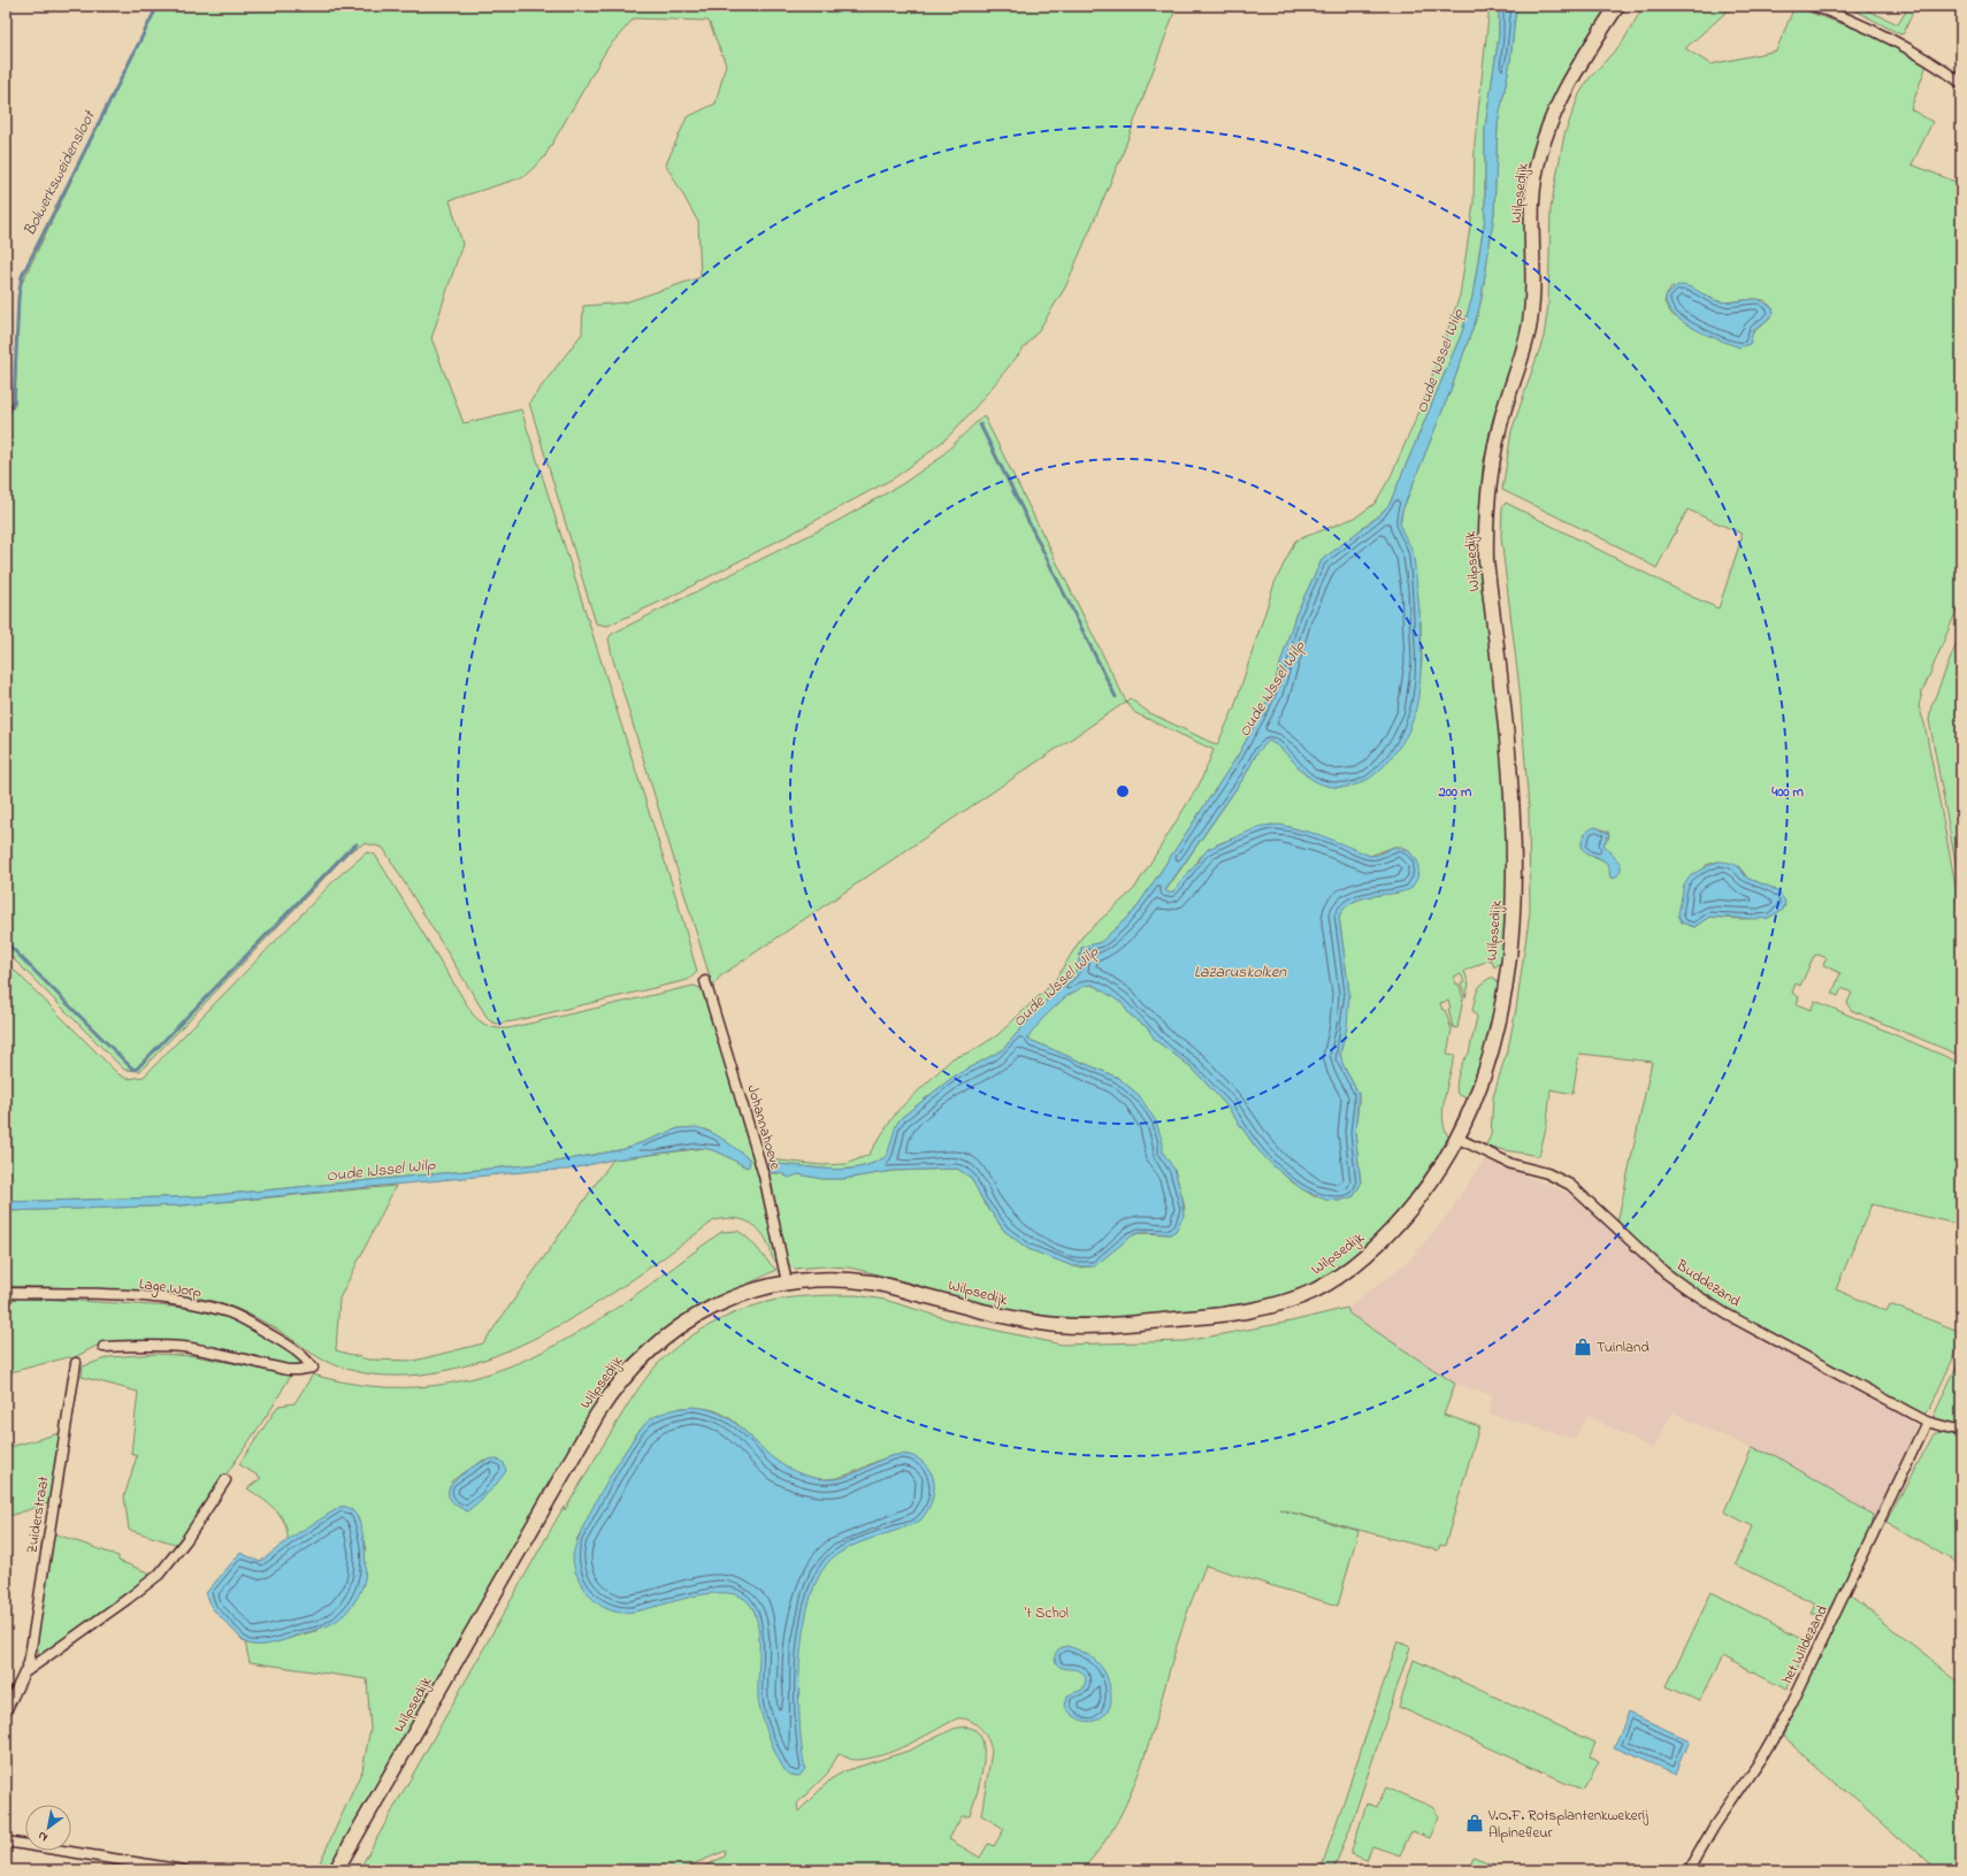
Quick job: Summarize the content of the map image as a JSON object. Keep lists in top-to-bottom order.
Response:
{
  "streets": {
    "main road": ["Wilpsedijk"],
    "street": [
      "Johannahoeve",
      "Buddezand",
      "Lage Worp",
      "Zuiderstraat",
      "het Wildezand"
    ]
  },
  "crossings": [
    ["Wilpsedijk", "Johannahoeve"],
    ["Wilpsedijk", "Buddezand"],
    ["Buddezand", "het Wildezand"]
  ],
  "water": ["Bolwerksweidensloot", "Oude IJssel Wilp", "Lazaruskolken"],
  "parks": ["'t Schol"],
  "places": {
    "shop": ["Tuinland", "V.O.F. Rotsplantenkwekerij Alpinefleur"]
  },
  "north": "bottom left",
  "rings": ["200 m", "400 m"]
}
